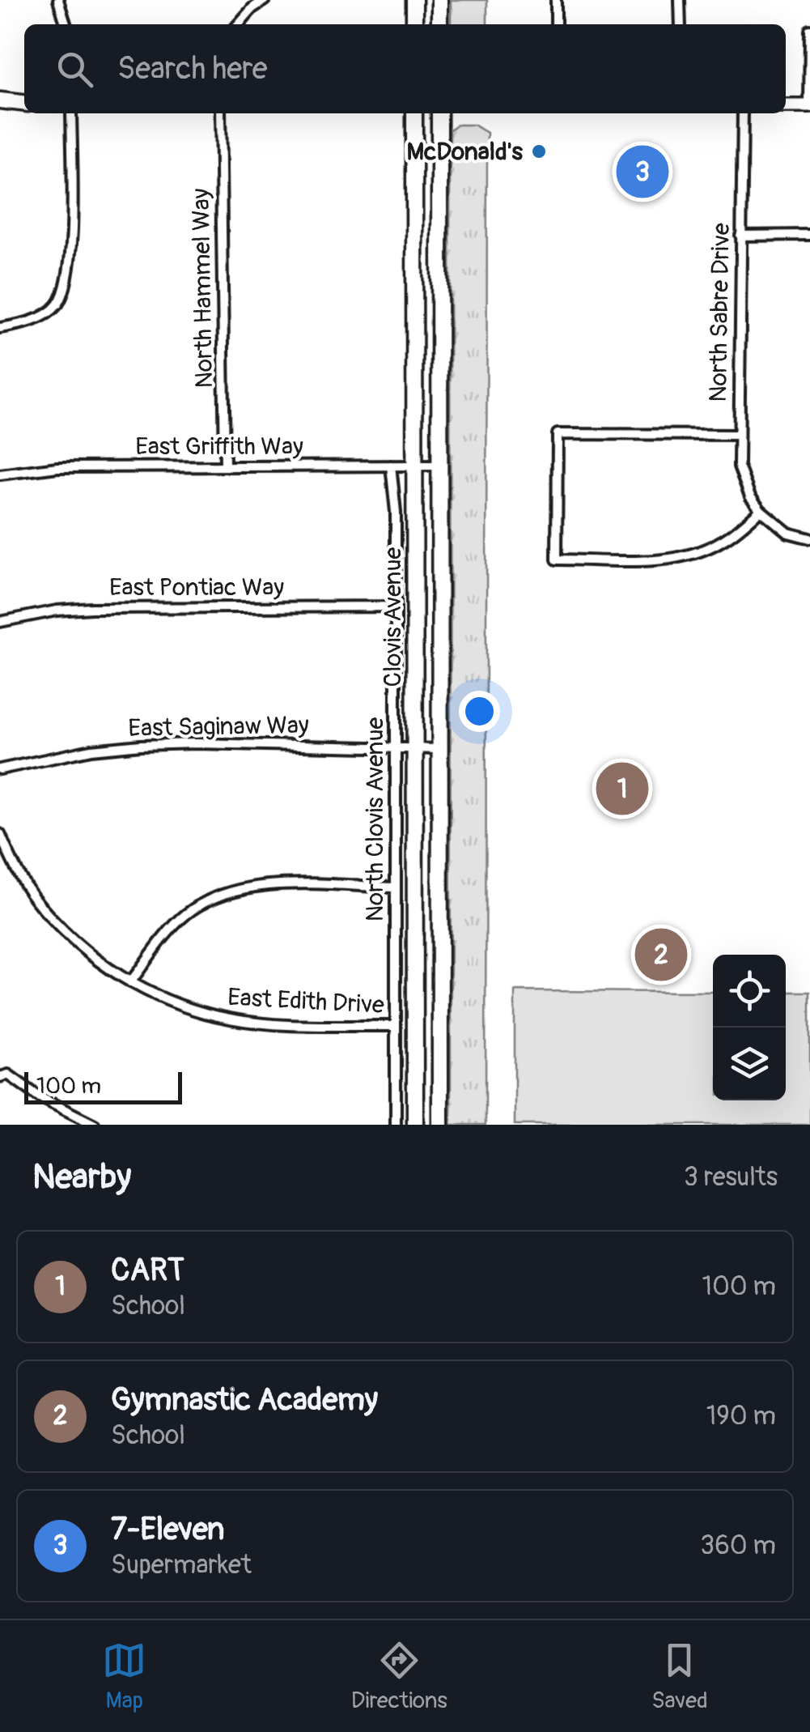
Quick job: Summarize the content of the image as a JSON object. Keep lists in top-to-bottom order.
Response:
{
  "streets": {
    "main road": ["Clovis Avenue"],
    "street": [
      "North Hammel Way",
      "North Sabre Drive",
      "East Griffith Way",
      "East Pontiac Way",
      "East Saginaw Way",
      "North Clovis Avenue",
      "East Edith Drive"
    ]
  },
  "crossings": [
    ["North Hammel Way", "East Griffith Way"],
    ["East Griffith Way", "Clovis Avenue"],
    ["East Griffith Way", "North Clovis Avenue"],
    ["East Pontiac Way", "North Clovis Avenue"],
    ["Clovis Avenue", "East Saginaw Way"],
    ["East Saginaw Way", "North Clovis Avenue"],
    ["North Clovis Avenue", "East Edith Drive"]
  ],
  "places": ["McDonald's"],
  "scale_bar": "100 m",
  "page": {
    "search": "Search here",
    "pins": ["3", "1", "2"],
    "scale": "100 m",
    "heading": ["Nearby", "3 results"],
    "list": [
      {
        "mark": "1",
        "name": "CART",
        "note": "School",
        "value": "100 m"
      },
      {
        "mark": "2",
        "name": "Gymnastic Academy",
        "note": "School",
        "value": "190 m"
      },
      {
        "mark": "3",
        "name": "7-Eleven",
        "note": "Supermarket",
        "value": "360 m"
      }
    ],
    "nav": ["Map", "Directions", "Saved"]
  }
}
